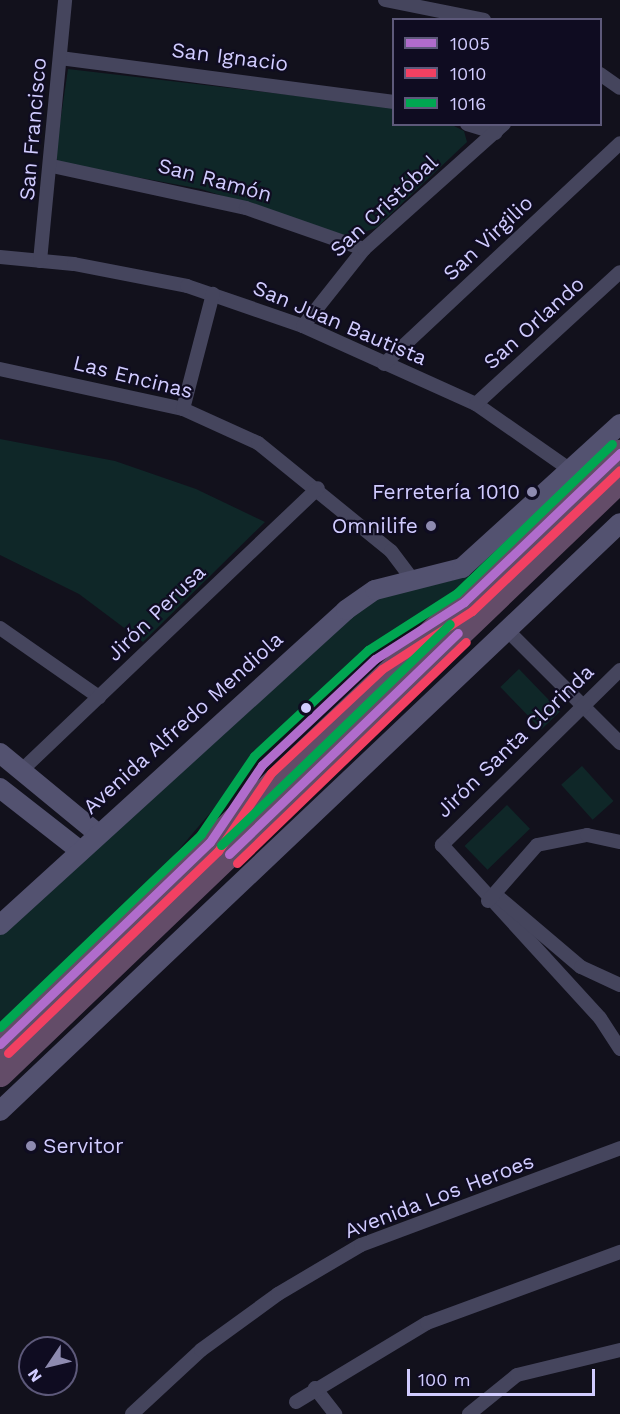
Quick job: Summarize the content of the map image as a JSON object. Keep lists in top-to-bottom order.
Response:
{
  "streets": {
    "main road": ["Avenida Alfredo Mendiola"],
    "street": [
      "San Ignacio",
      "San Francisco",
      "San Ramón",
      "San Cristóbal",
      "San Virgilio",
      "San Juan Bautista",
      "San Orlando",
      "Las Encinas",
      "Jirón Perusa",
      "Jirón Santa Clorinda",
      "Avenida Los Heroes"
    ]
  },
  "crossings": [
    ["San Ignacio", "San Francisco"],
    ["San Francisco", "San Ramón"],
    ["San Francisco", "San Juan Bautista"],
    ["San Ramón", "San Cristóbal"],
    ["San Cristóbal", "San Juan Bautista"],
    ["San Virgilio", "San Juan Bautista"],
    ["San Juan Bautista", "San Orlando"],
    ["San Juan Bautista", "Avenida Alfredo Mendiola"],
    ["Las Encinas", "Jirón Perusa"],
    ["Las Encinas", "Avenida Alfredo Mendiola"]
  ],
  "places": ["Ferretería 1010", "Omnilife", "Servitor"],
  "lines": ["transit line 1016", "transit line 1005", "transit line 1010"],
  "legend": ["1005", "1010", "1016"],
  "scale_bar": "100 m",
  "north": "bottom left"
}
